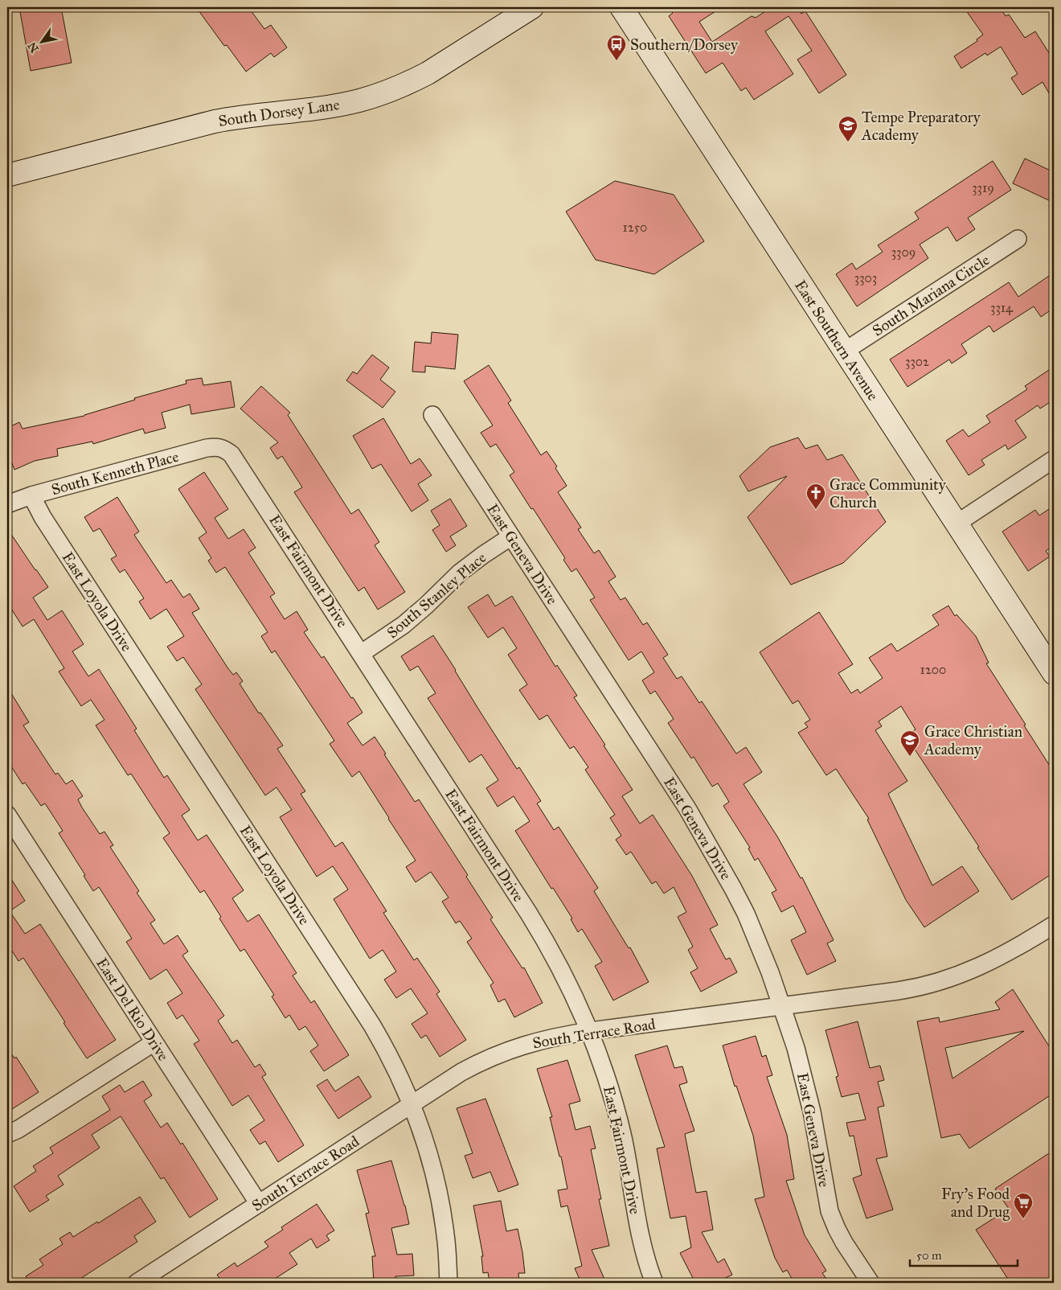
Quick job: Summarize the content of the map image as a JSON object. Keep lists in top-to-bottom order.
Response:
{
  "streets": {
    "main road": ["South Dorsey Lane", "East Southern Avenue"],
    "street": [
      "South Mariana Circle",
      "South Kenneth Place",
      "East Geneva Drive",
      "East Fairmont Drive",
      "South Stanley Place",
      "East Loyola Drive",
      "East Del Rio Drive",
      "South Terrace Road"
    ]
  },
  "crossings": [
    ["South Mariana Circle", "East Southern Avenue"],
    ["South Kenneth Place", "East Fairmont Drive"],
    ["South Kenneth Place", "East Loyola Drive"],
    ["East Geneva Drive", "South Stanley Place"],
    ["East Geneva Drive", "South Terrace Road"],
    ["East Fairmont Drive", "South Stanley Place"],
    ["East Fairmont Drive", "South Terrace Road"],
    ["East Loyola Drive", "South Terrace Road"],
    ["East Del Rio Drive", "South Terrace Road"]
  ],
  "places": {
    "bus stop": ["Southern/Dorsey"],
    "school or university": ["Tempe Preparatory Academy", "Grace Christian Academy"],
    "church": ["Grace Community Church"],
    "supermarket": ["Fry's Food and Drug"]
  },
  "house_numbers": [
    "3319",
    "1250",
    "3309",
    "3303",
    "3314",
    "3302",
    "1200"
  ],
  "scale_bar": "50 m",
  "north": "bottom left"
}
